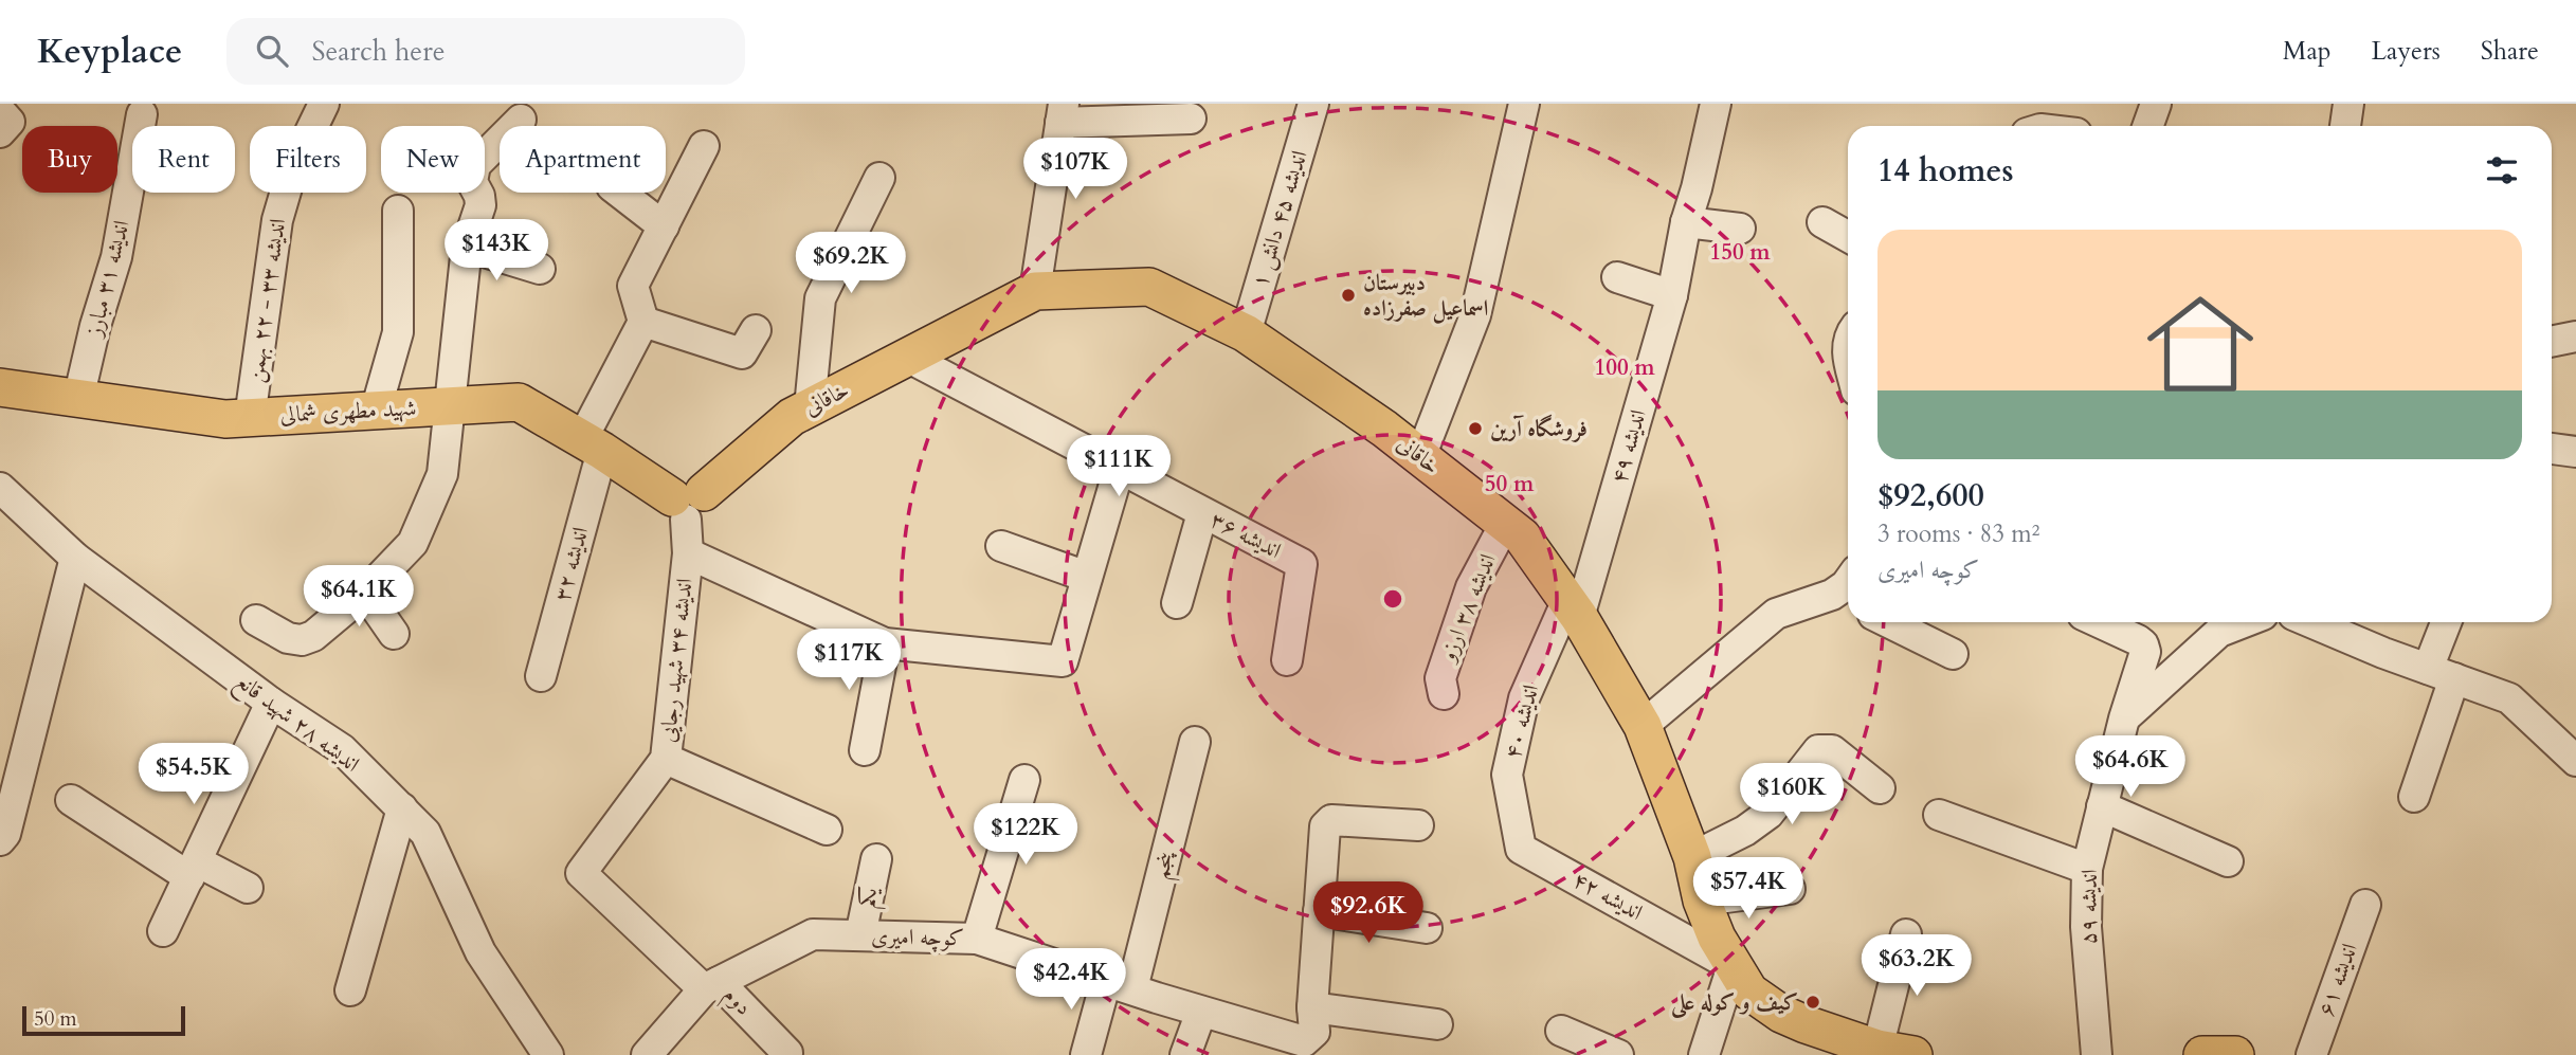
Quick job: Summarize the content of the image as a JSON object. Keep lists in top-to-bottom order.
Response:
{
  "streets": {
    "main road": ["خاقانی", "شهید مطهری شمالی"],
    "street": [
      "اندیشه ۴۵ دانش ۱",
      "اندیشه ۳۱ مبارز",
      "اندیشه ۳۳ - ۲۲ بهمن",
      "اندیشه ۴۹",
      "اندیشه ۳۶",
      "اندیشه ۳۲",
      "اندیشه ۳۸ ارزو",
      "اندیشه ۳۴ شهید رجایی",
      "اندیشه ۴۰",
      "اندیشه ۲۸ شهید قانع",
      "پنجم",
      "اندیشه ۴۲",
      "یکم",
      "اندیشه ۵۹",
      "کوچه امیری",
      "اندیشه ۶۱",
      "دوم"
    ]
  },
  "crossings": [
    ["اندیشه ۴۵ دانش ۱", "خاقانی"],
    ["اندیشه ۳۱ مبارز", "شهید مطهری شمالی"],
    ["اندیشه ۳۳ - ۲۲ بهمن", "شهید مطهری شمالی"],
    ["خاقانی", "شهید مطهری شمالی"],
    ["خاقانی", "اندیشه ۴۹"],
    ["خاقانی", "اندیشه ۳۶"],
    ["خاقانی", "اندیشه ۳۸ ارزو"],
    ["خاقانی", "اندیشه ۳۴ شهید رجایی"],
    ["خاقانی", "اندیشه ۴۰"],
    ["خاقانی", "اندیشه ۴۲"],
    ["شهید مطهری شمالی", "اندیشه ۳۲"],
    ["شهید مطهری شمالی", "اندیشه ۳۴ شهید رجایی"],
    ["اندیشه ۴۹", "اندیشه ۴۰"],
    ["اندیشه ۳۴ شهید رجایی", "کوچه امیری"],
    ["اندیشه ۳۴ شهید رجایی", "دوم"],
    ["اندیشه ۴۰", "اندیشه ۴۲"],
    ["پنجم", "کوچه امیری"],
    ["یکم", "کوچه امیری"],
    ["کوچه امیری", "دوم"]
  ],
  "places": ["دبیرستان اسماعیل صفرزاده", "فروشگاه آرین", "کیف و کوله علی"],
  "scale_bar": "50 m",
  "page": {
    "header": "Keyplace",
    "search": "Search here",
    "nav": ["Map", "Layers", "Share"],
    "chip": [
      "Buy",
      "Rent",
      "Filters",
      "New",
      "Apartment"
    ],
    "heading": "14 homes",
    "price": [
      "$107K",
      "$143K",
      "$69.2K",
      "$111K",
      "$64.1K",
      "$117K",
      "$64.6K",
      "$54.5K",
      "$160K",
      "$122K",
      "$57.4K",
      "$92.6K",
      "$63.2K",
      "$42.4K"
    ],
    "list": [
      {
        "name": "$92,600",
        "note": "3 rooms · 83 m² · کوچه امیری"
      }
    ],
    "scale": "50 m"
  },
  "rings": ["150 m", "100 m", "50 m"]
}
